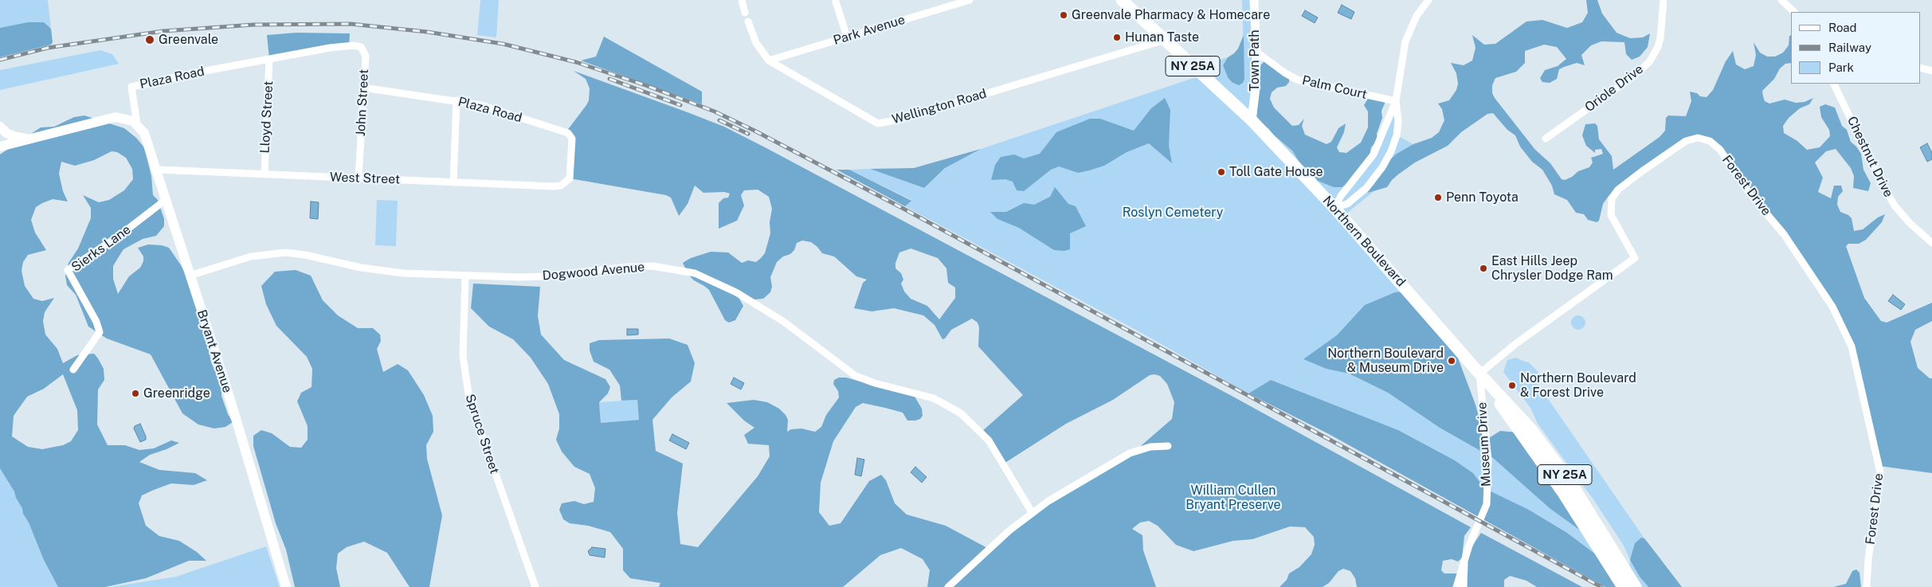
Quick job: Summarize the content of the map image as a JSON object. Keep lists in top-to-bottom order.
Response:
{
  "streets": {
    "main road": ["NY 25A", "Northern Boulevard", "Bryant Avenue"],
    "street": [
      "Park Avenue",
      "Town Path",
      "Plaza Road",
      "Palm Court",
      "Oriole Drive",
      "John Street",
      "Wellington Road",
      "Lloyd Street",
      "Chestnut Drive",
      "West Street",
      "Forest Drive",
      "Sierks Lane",
      "Dogwood Avenue",
      "Spruce Street",
      "Museum Drive"
    ]
  },
  "crossings": [
    ["Park Avenue", "Wellington Road"],
    ["Town Path", "Palm Court"],
    ["Town Path", "Northern Boulevard"],
    ["Plaza Road", "John Street"],
    ["Plaza Road", "Lloyd Street"],
    ["Plaza Road", "West Street"],
    ["Plaza Road", "Bryant Avenue"],
    ["John Street", "West Street"],
    ["Wellington Road", "Northern Boulevard"],
    ["Lloyd Street", "West Street"],
    ["West Street", "Bryant Avenue"],
    ["Forest Drive", "Northern Boulevard"],
    ["Forest Drive", "Museum Drive"],
    ["Northern Boulevard", "Museum Drive"],
    ["Sierks Lane", "Bryant Avenue"],
    ["Dogwood Avenue", "Bryant Avenue"],
    ["Dogwood Avenue", "Spruce Street"]
  ],
  "parks": ["Roslyn Cemetery", "William Cullen Bryant Preserve"],
  "places": [
    "Greenvale Pharmacy & Homecare",
    "Hunan Taste",
    "Greenvale",
    "Toll Gate House",
    "Penn Toyota",
    "East Hills Jeep Chrysler Dodge Ram",
    "Northern Boulevard & Museum Drive",
    "Northern Boulevard & Forest Drive",
    "Greenridge"
  ],
  "legend": ["Road", "Railway", "Park"]
}
